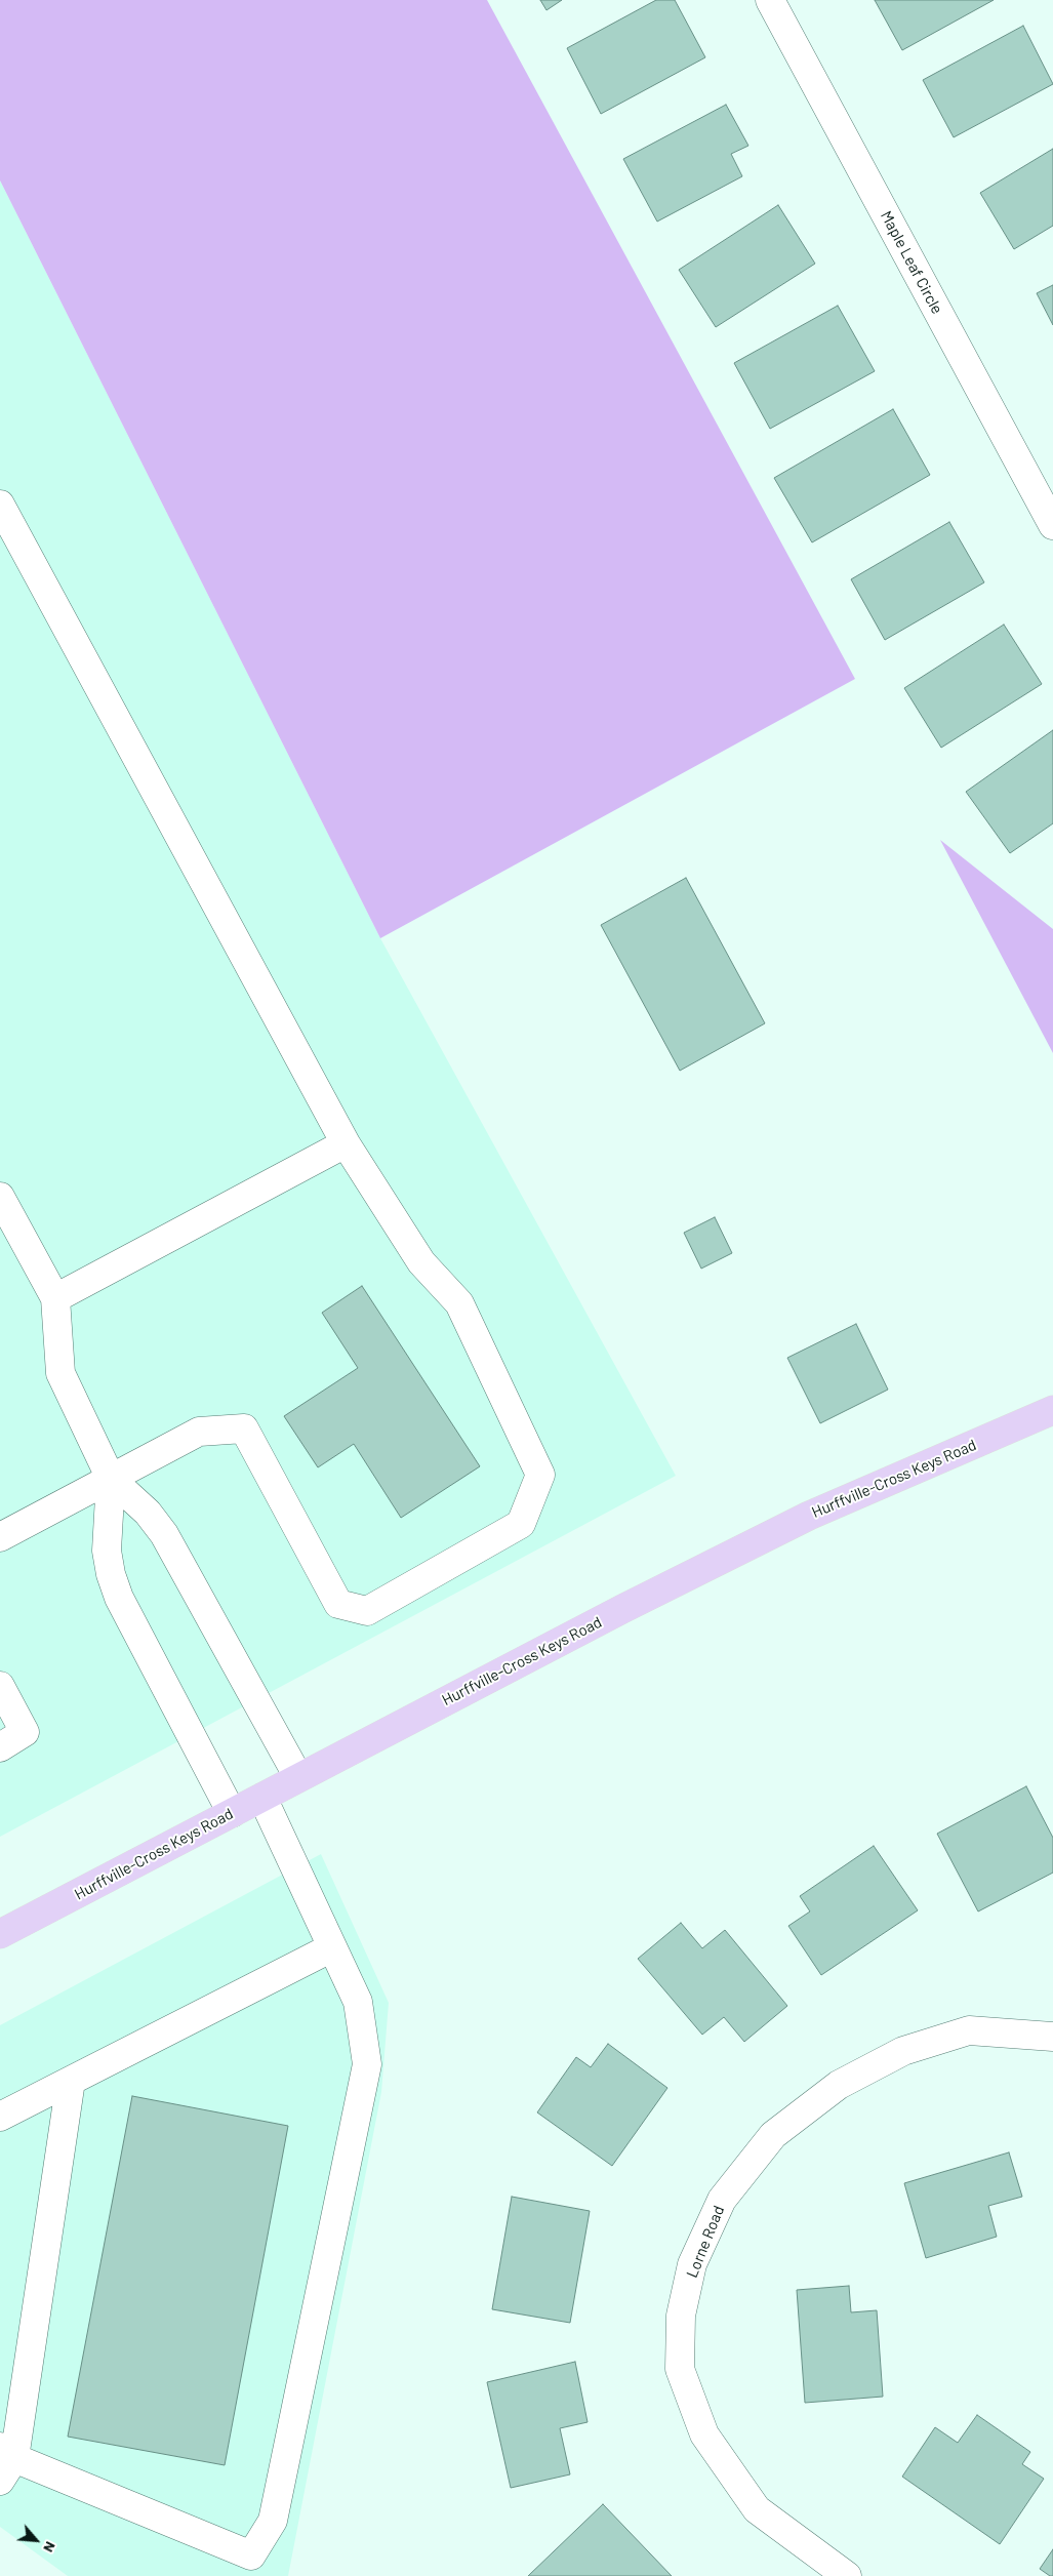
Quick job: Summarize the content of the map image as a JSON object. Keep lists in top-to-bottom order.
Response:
{
  "streets": {
    "main road": ["Hurffville-Cross Keys Road"],
    "street": ["Maple Leaf Circle", "Lorne Road"]
  },
  "north": "bottom right"
}
